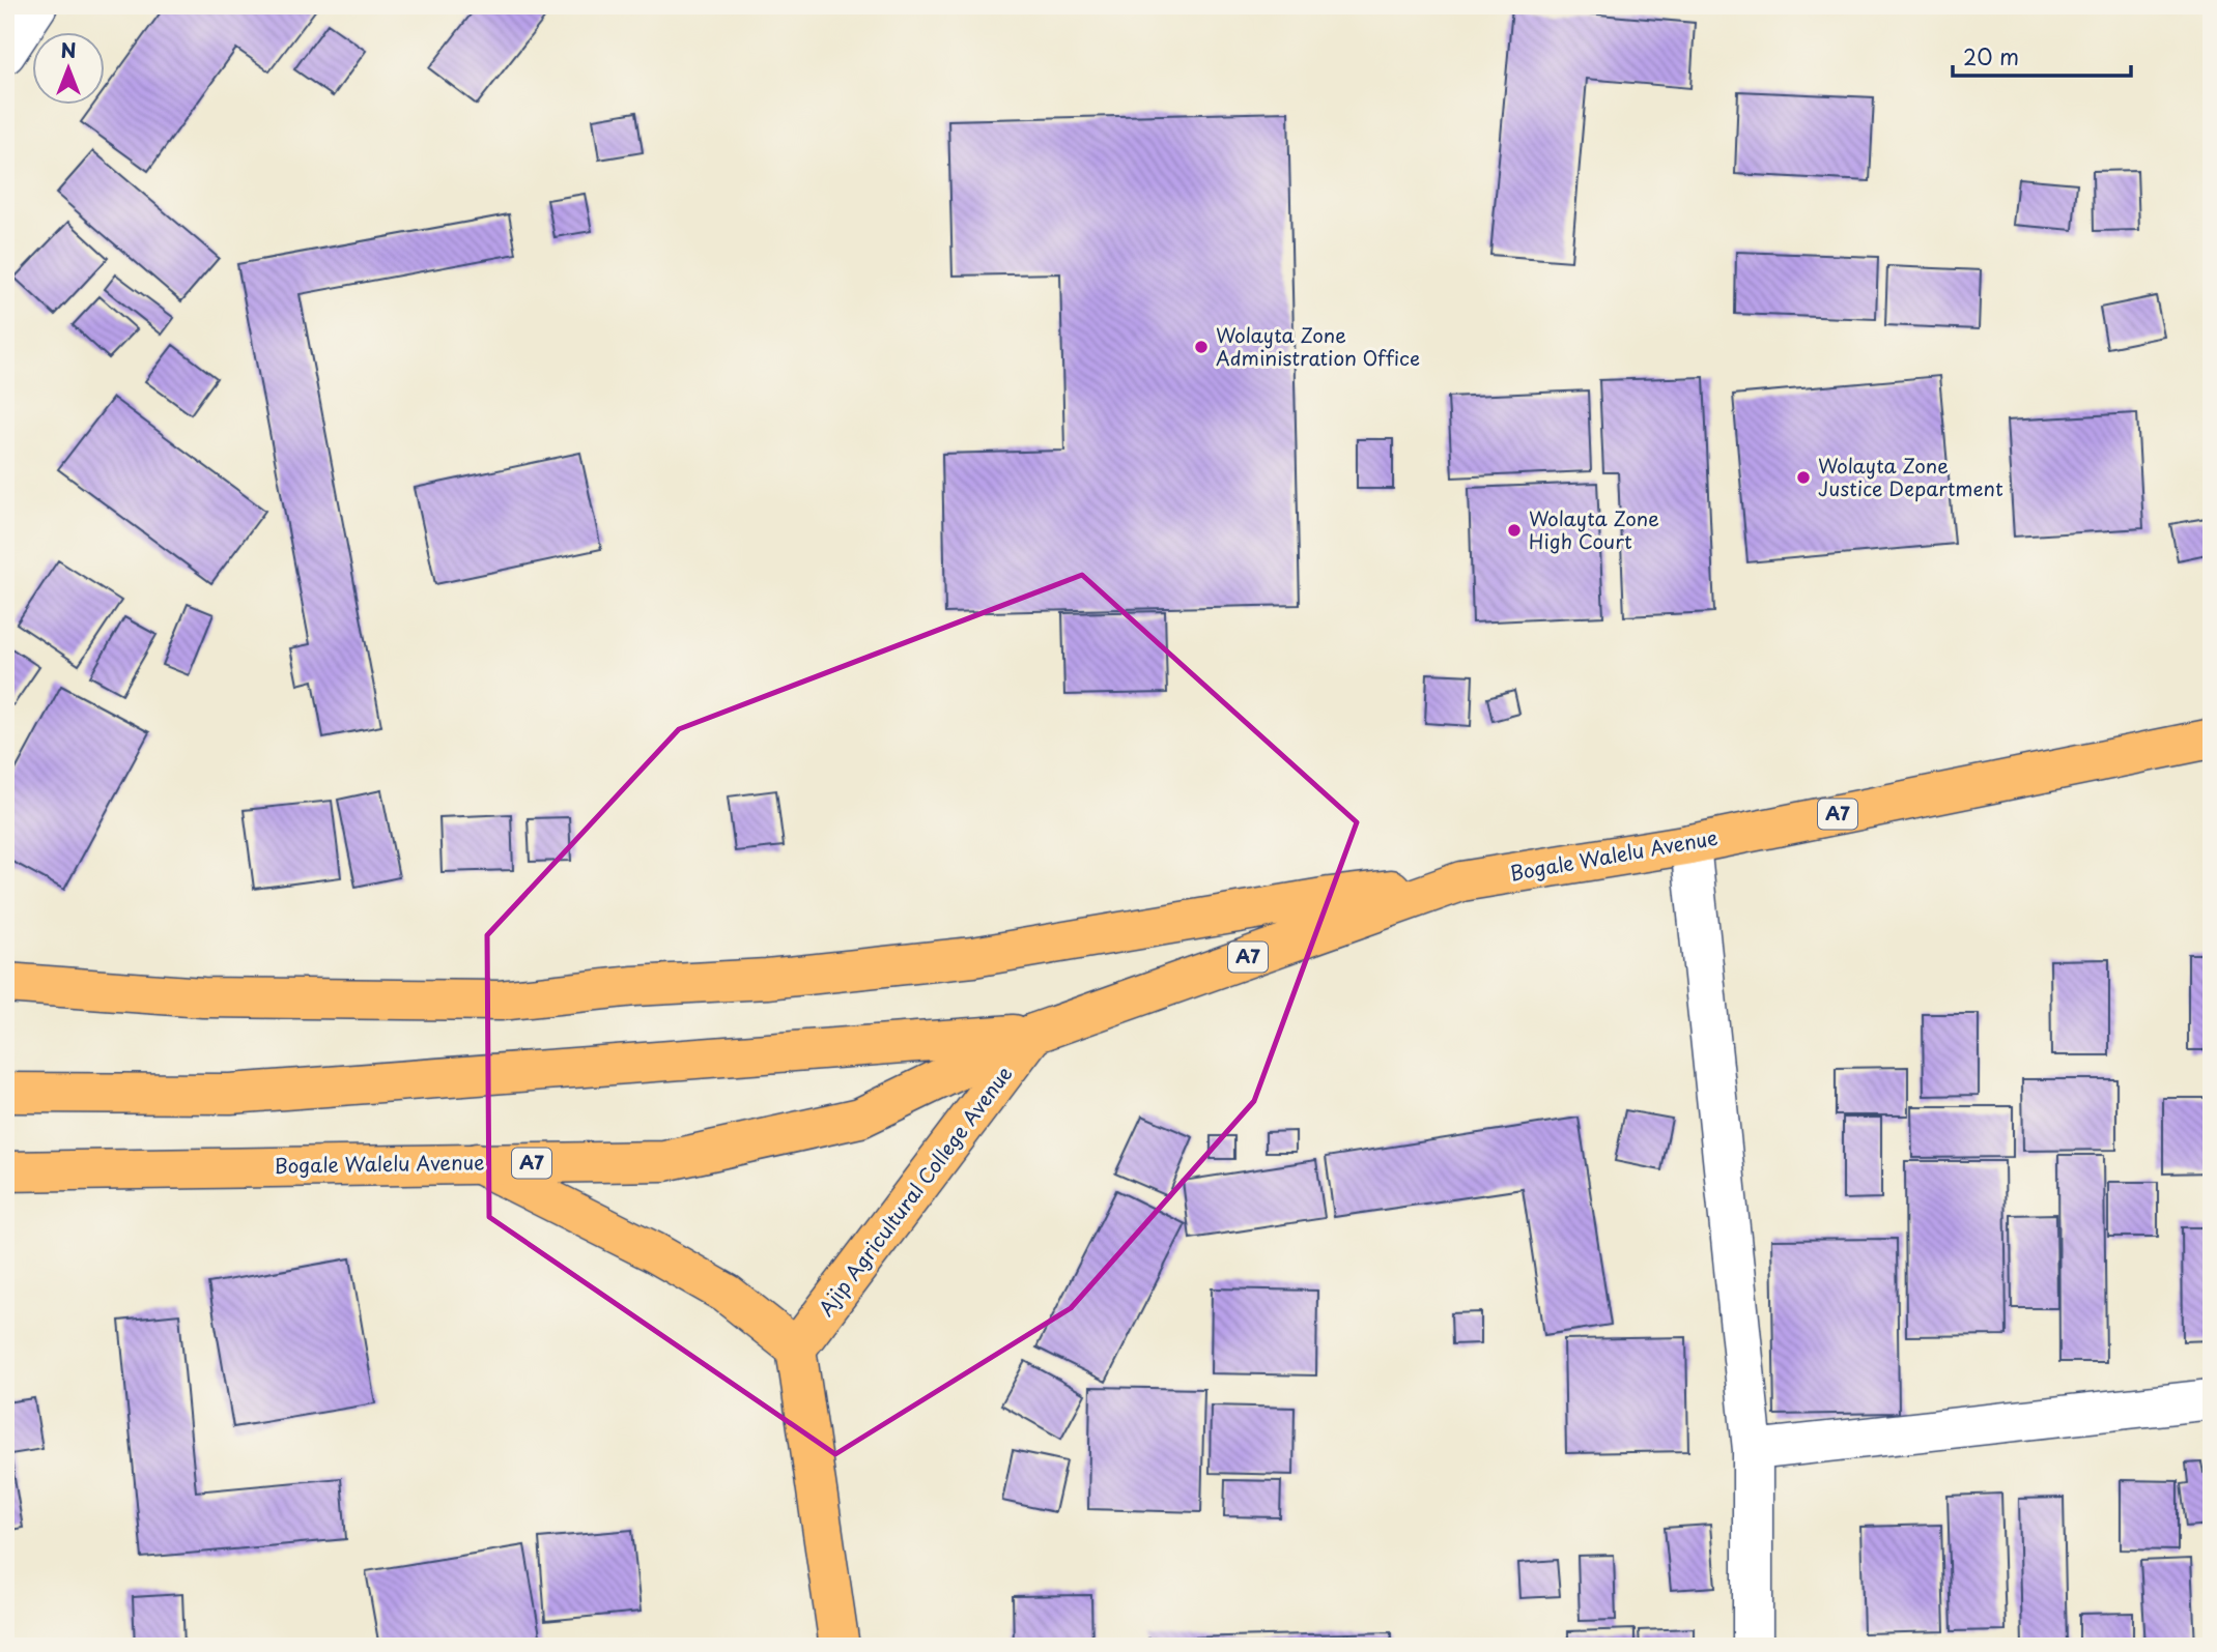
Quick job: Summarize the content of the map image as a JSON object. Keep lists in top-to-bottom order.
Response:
{
  "streets": {
    "main road": ["A7", "Bogale Walelu Avenue", "Ajip Agricultural College Avenue"]
  },
  "crossings": [
    ["A7", "Bogale Walelu Avenue"],
    ["A7", "Ajip Agricultural College Avenue"],
    ["Bogale Walelu Avenue", "Ajip Agricultural College Avenue"]
  ],
  "places": ["Wolayta Zone Administration Office", "Wolayta Zone Justice Department", "Wolayta Zone High Court"],
  "scale_bar": "20 m",
  "north": "top"
}
